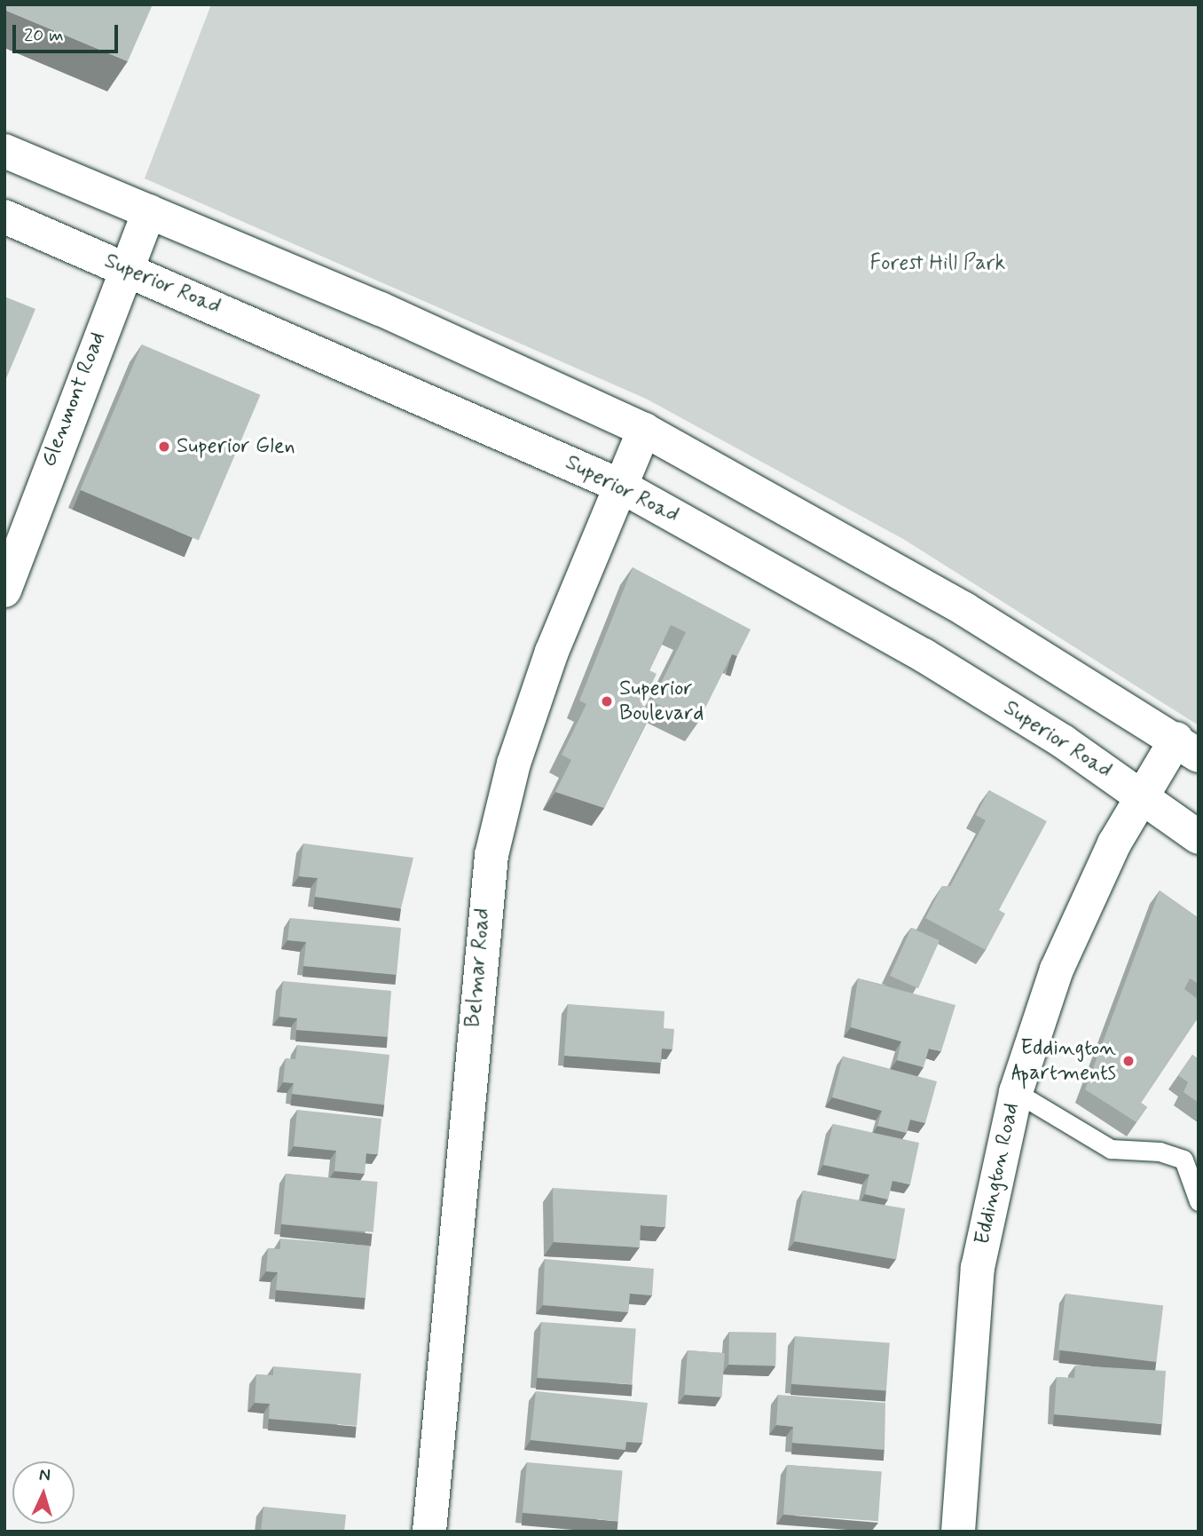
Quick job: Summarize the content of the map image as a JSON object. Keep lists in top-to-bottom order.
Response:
{
  "streets": {
    "main road": [
      "Superior Road",
      "Glenmont Road",
      "Belmar Road",
      "Eddington Road"
    ]
  },
  "crossings": [
    ["Superior Road", "Glenmont Road"],
    ["Superior Road", "Belmar Road"],
    ["Superior Road", "Eddington Road"]
  ],
  "parks": ["Forest Hill Park"],
  "places": ["Superior Glen", "Superior Boulevard", "Eddington Apartments"],
  "scale_bar": "20 m",
  "north": "top"
}
